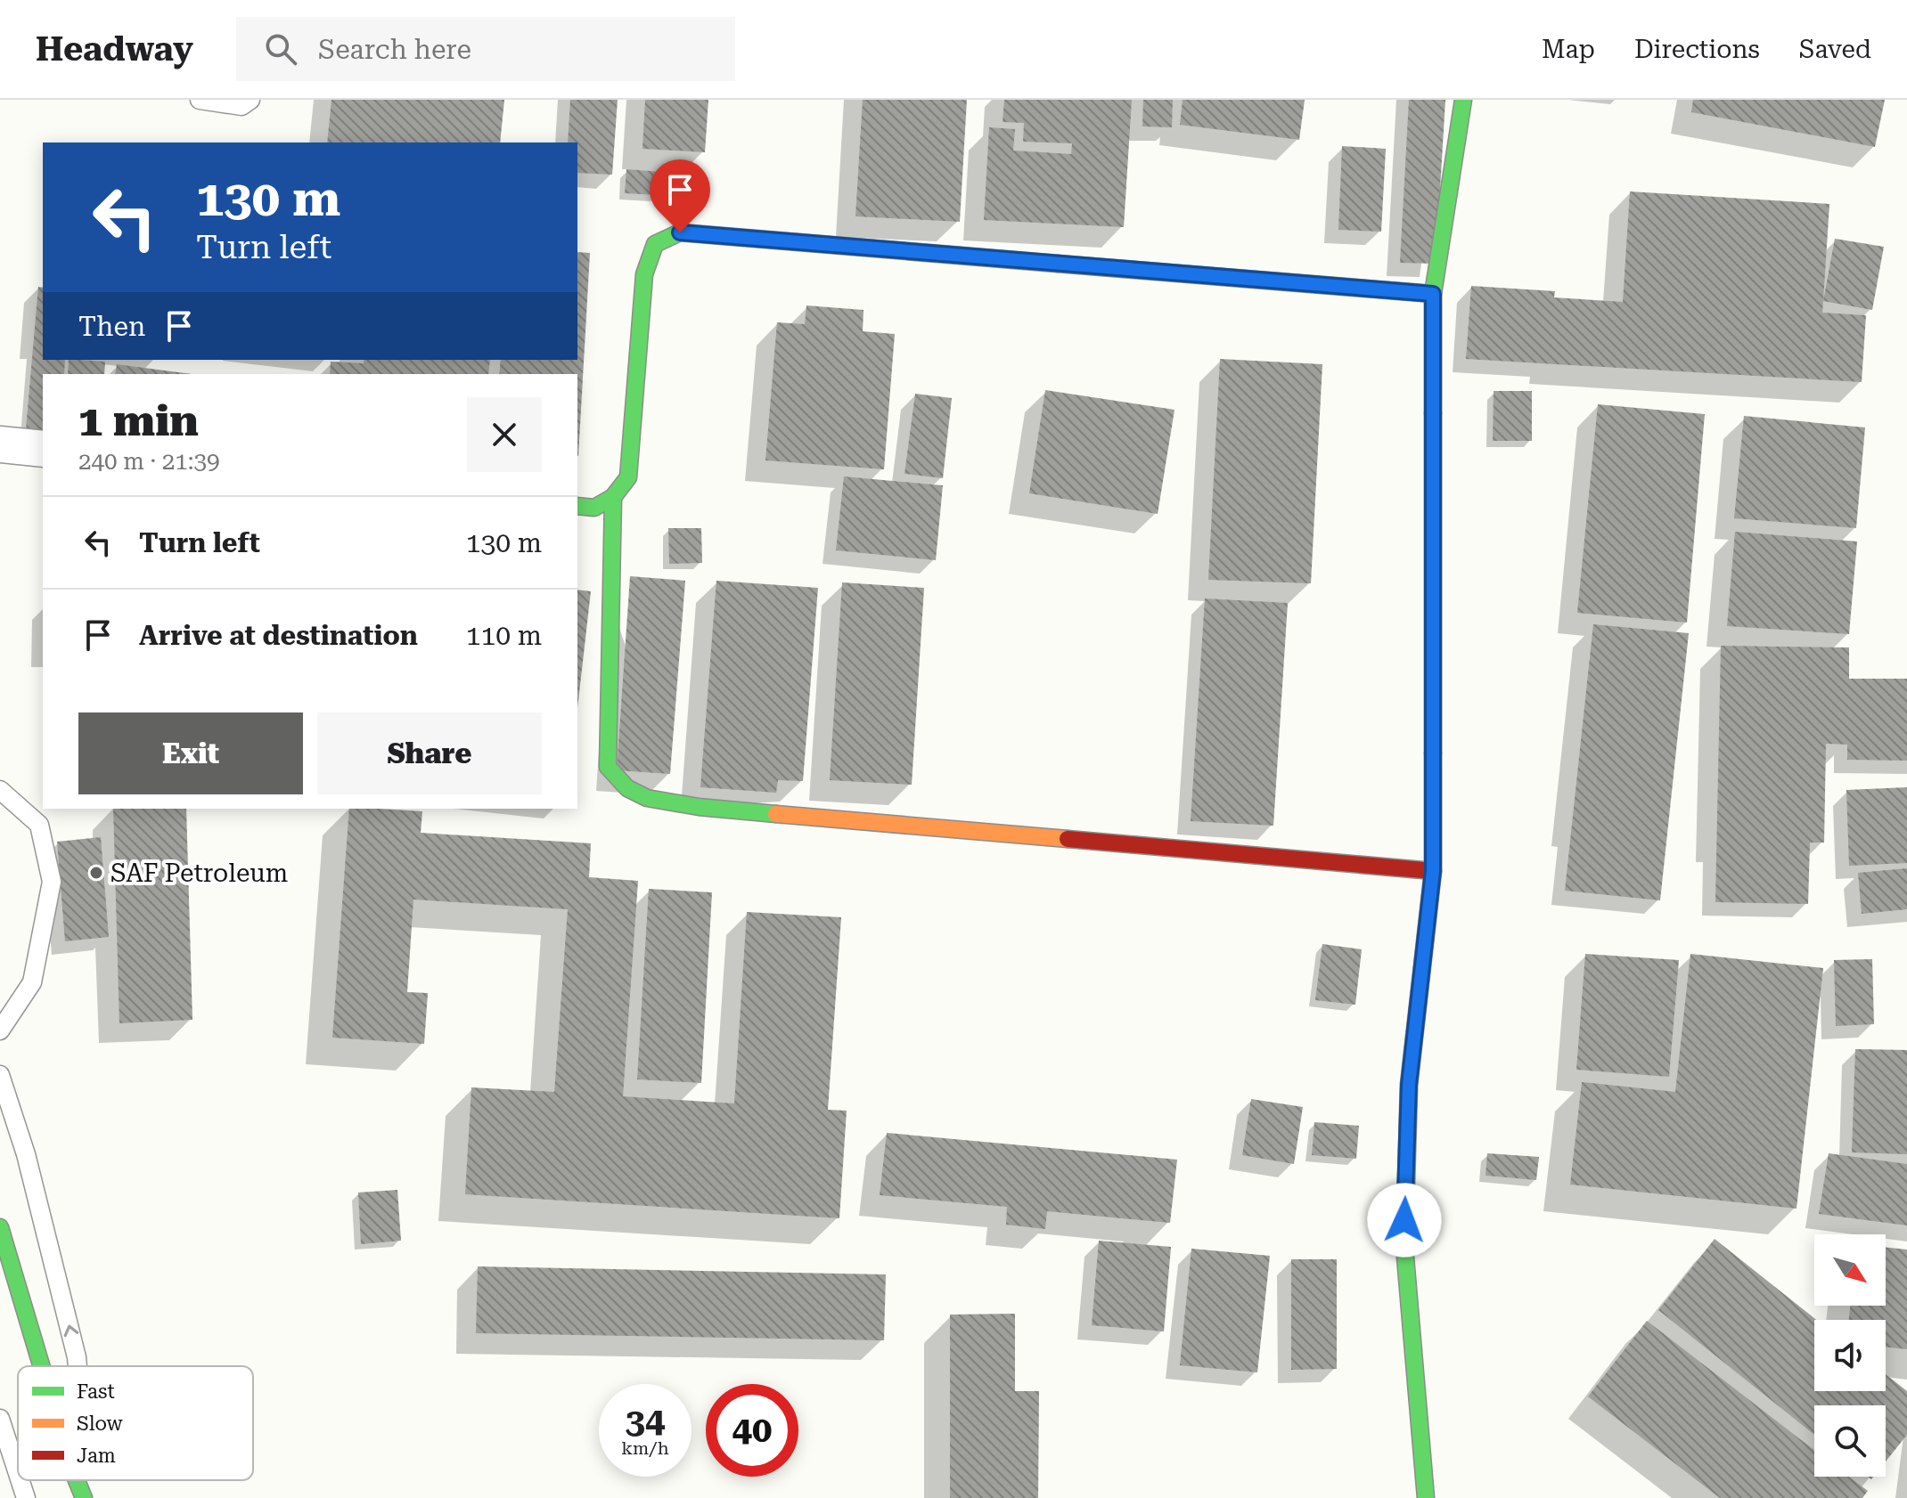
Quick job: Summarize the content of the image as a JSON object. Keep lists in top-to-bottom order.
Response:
{
  "places": ["SAF Petroleum"],
  "legend": ["Fast", "Slow", "Jam"],
  "north": "bottom right",
  "page": {
    "header": "Headway",
    "search": "Search here",
    "nav": ["Map", "Directions", "Saved"],
    "turn": ["130 m", "Turn left"],
    "then": "Then",
    "heading": ["1 min", "240 m · 21:39"],
    "list": [
      {
        "name": "Turn left",
        "value": "130 m"
      },
      {
        "name": "Arrive at destination",
        "value": "110 m"
      }
    ],
    "buttons": ["Exit", "Share"],
    "speed": "34 km/h",
    "limit": "40"
  }
}
